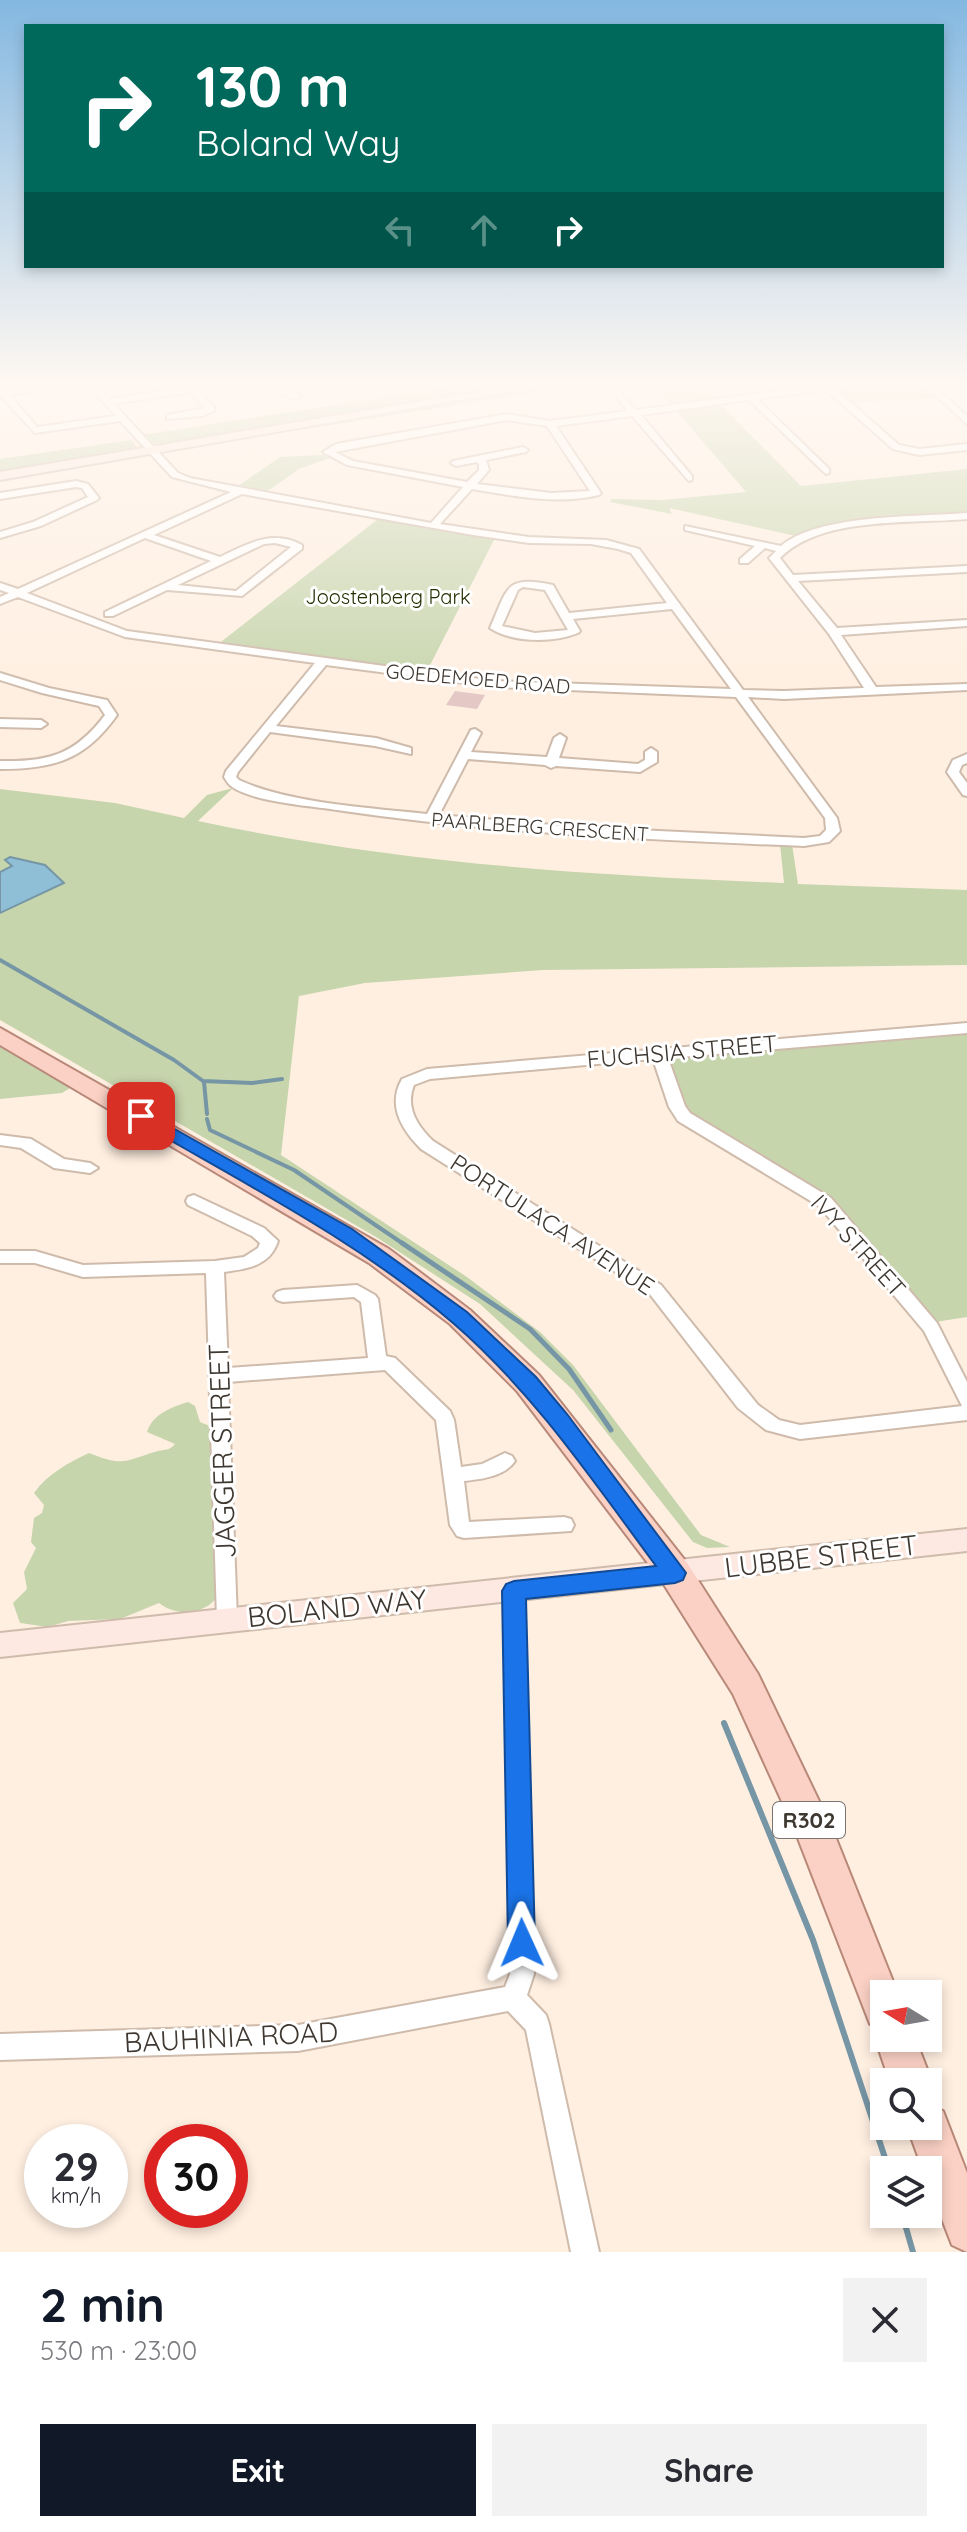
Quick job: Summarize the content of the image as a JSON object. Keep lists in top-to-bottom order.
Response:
{
  "streets": {
    "main road": ["R302"],
    "street": [
      "GOEDEMOED ROAD",
      "PAARLBERG CRESCENT",
      "FUCHSIA STREET",
      "PORTULACA AVENUE",
      "IVY STREET",
      "JAGGER STREET",
      "LUBBE STREET",
      "BOLAND WAY",
      "BAUHINIA ROAD"
    ]
  },
  "crossings": [
    ["GOEDEMOED ROAD", "PAARLBERG CRESCENT"],
    ["FUCHSIA STREET", "PORTULACA AVENUE"],
    ["FUCHSIA STREET", "IVY STREET"],
    ["JAGGER STREET", "BOLAND WAY"],
    ["LUBBE STREET", "BOLAND WAY"],
    ["LUBBE STREET", "R302"],
    ["BOLAND WAY", "R302"]
  ],
  "parks": ["Joostenberg Park"],
  "north": "left",
  "page": {
    "turn": ["130 m", "Boland Way"],
    "speed": "29 km/h",
    "limit": "30",
    "heading": ["2 min", "530 m · 23:00"],
    "buttons": ["Exit", "Share"]
  }
}
